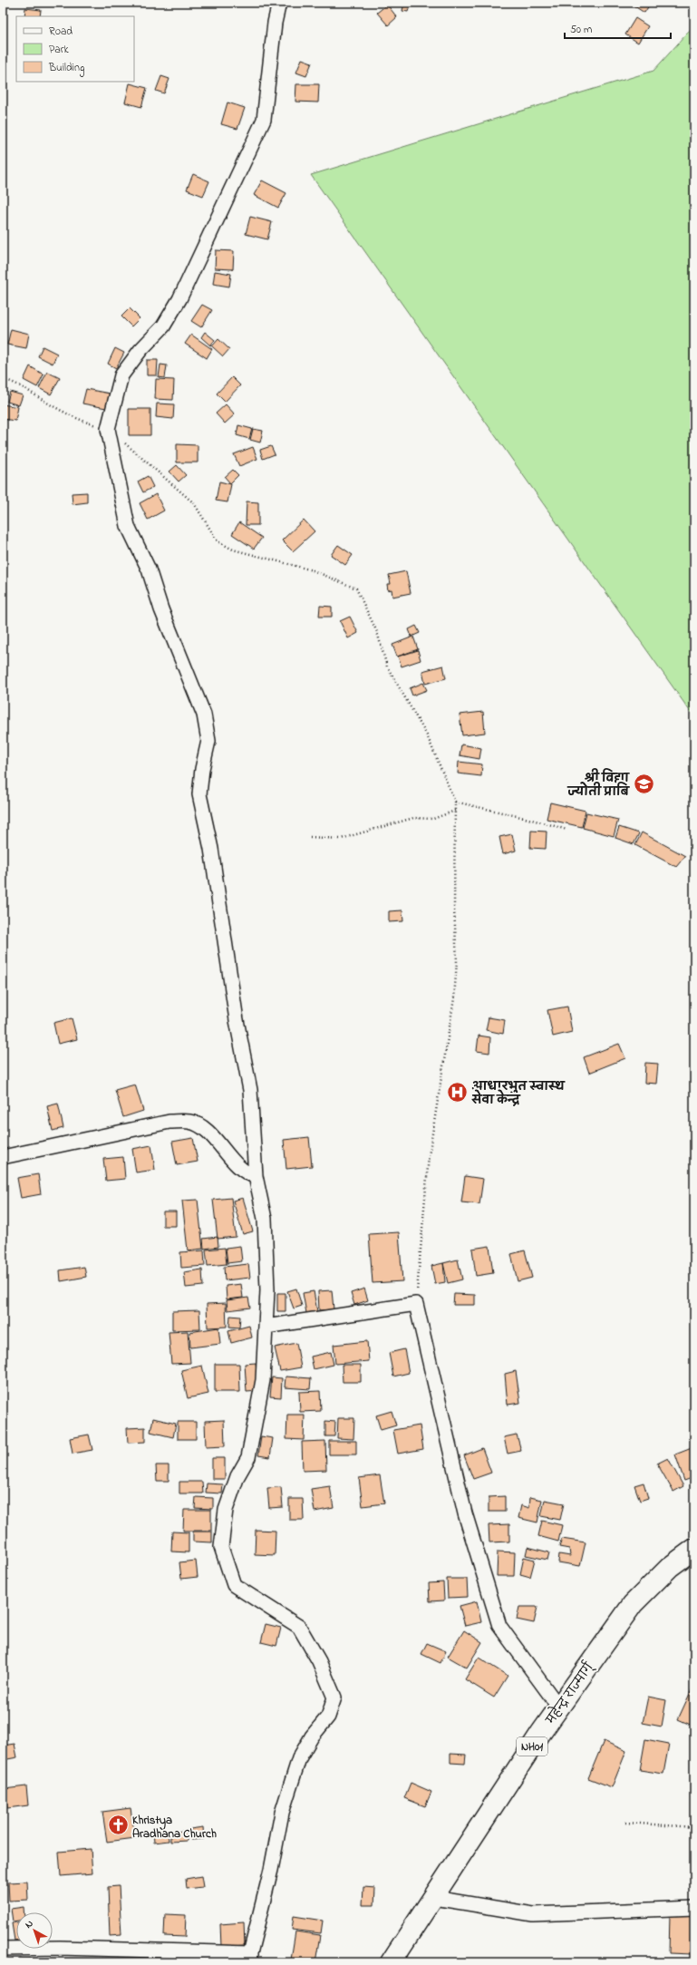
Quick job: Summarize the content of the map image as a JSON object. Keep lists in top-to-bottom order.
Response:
{
  "streets": {
    "highway": ["महेन्द्र राज्मार्ग्", "NH01"]
  },
  "places": {
    "school or university": ["श्री विद्या ज्योती प्राबि"],
    "hospital": ["आधारभुत स्वास्थ सेवा केन्द्र"],
    "church": ["Khristya Aradhana Church"]
  },
  "legend": ["Road", "Park", "Building"],
  "scale_bar": "50 m",
  "north": "top left"
}
